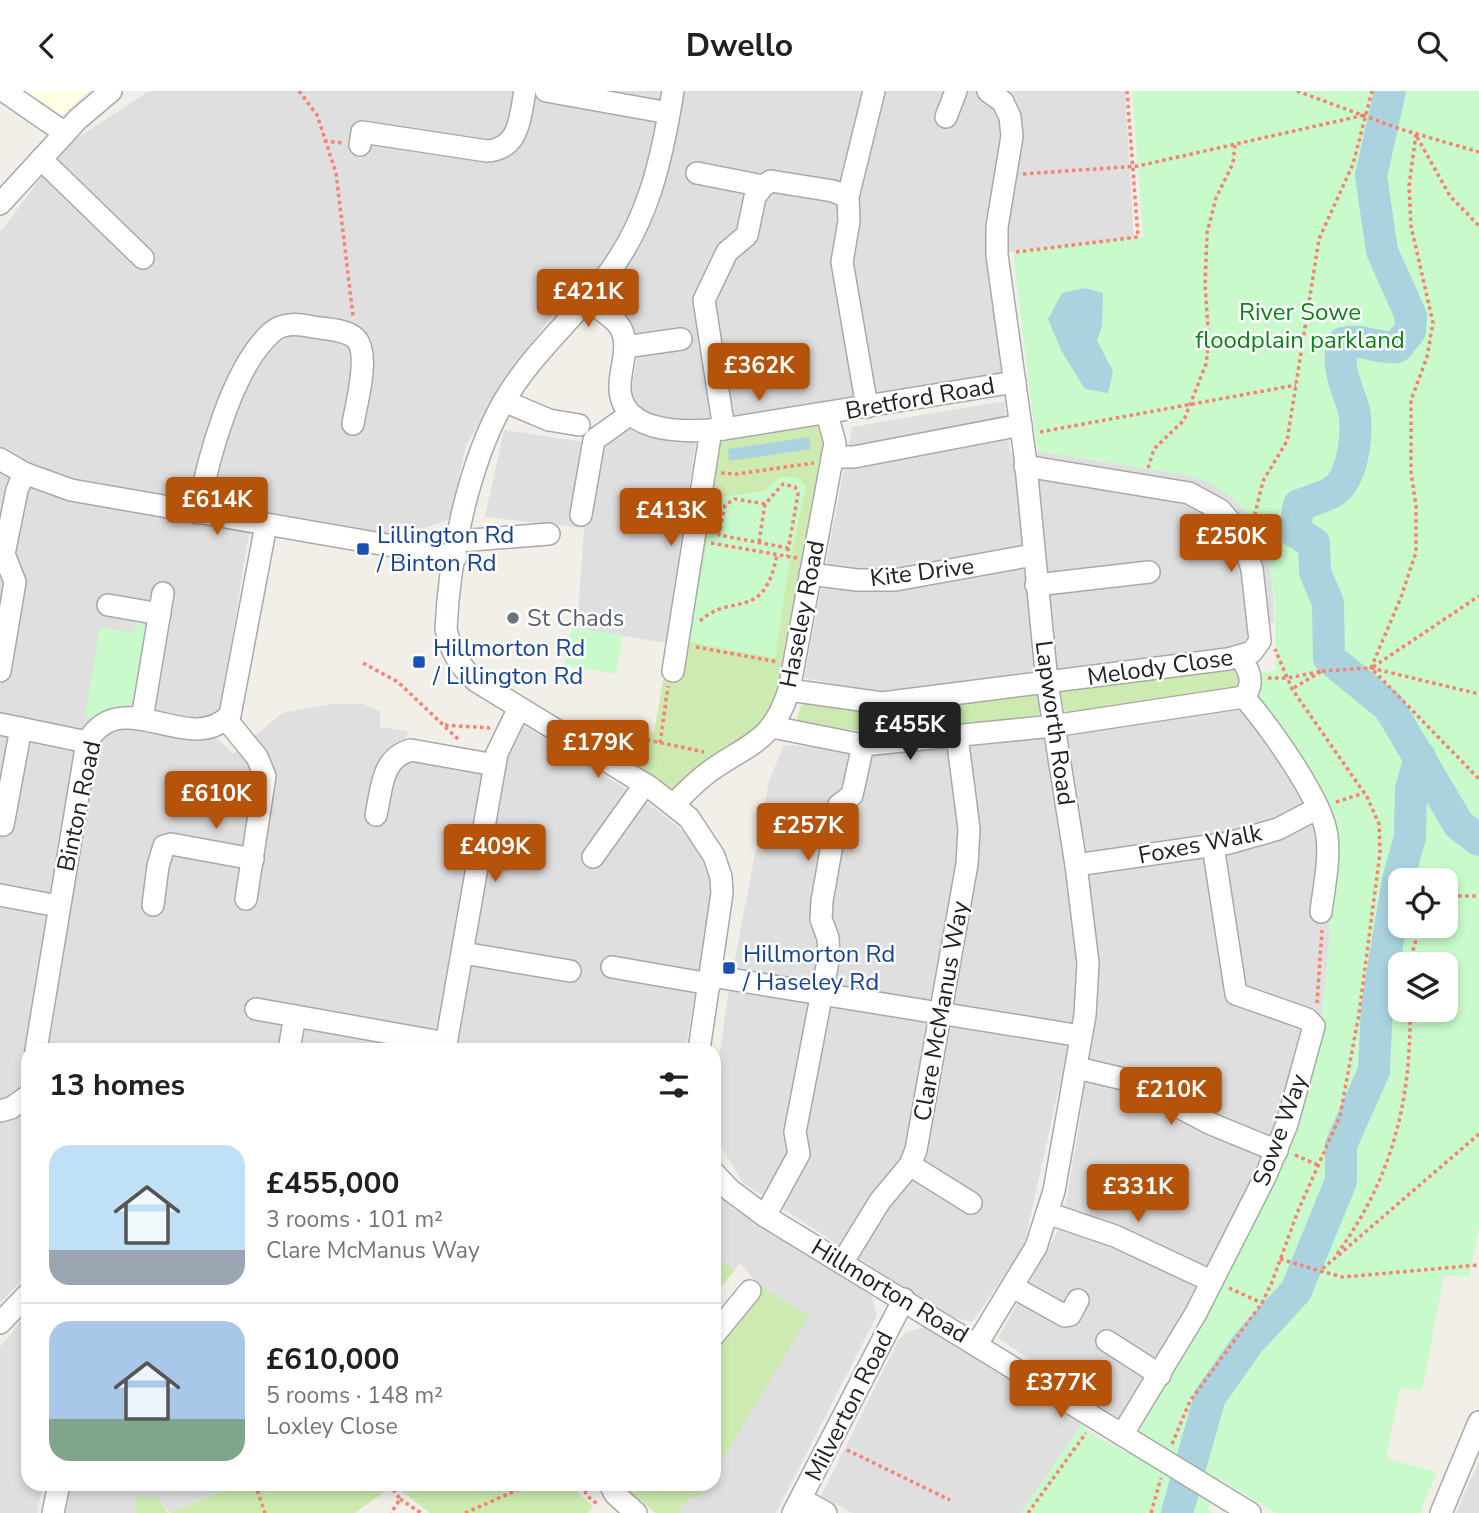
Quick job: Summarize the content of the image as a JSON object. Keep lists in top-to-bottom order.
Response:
{
  "streets": {
    "street": [
      "Bretford Road",
      "Kite Drive",
      "Haseley Road",
      "Melody Close",
      "Lapworth Road",
      "Binton Road",
      "Foxes Walk",
      "Clare McManus Way",
      "Sowe Way",
      "Hillmorton Road",
      "Milverton Road"
    ]
  },
  "crossings": [
    ["Bretford Road", "Haseley Road"],
    ["Bretford Road", "Lapworth Road"],
    ["Kite Drive", "Haseley Road"],
    ["Kite Drive", "Lapworth Road"],
    ["Haseley Road", "Melody Close"],
    ["Melody Close", "Lapworth Road"],
    ["Lapworth Road", "Foxes Walk"],
    ["Lapworth Road", "Hillmorton Road"],
    ["Clare McManus Way", "Hillmorton Road"],
    ["Sowe Way", "Hillmorton Road"],
    ["Hillmorton Road", "Milverton Road"]
  ],
  "parks": ["River Sowe floodplain parkland"],
  "places": {
    "transit": ["Lillington Rd / Binton Rd", "Hillmorton Rd / Lillington Rd", "Hillmorton Rd / Haseley Rd"],
    "other": ["St Chads"]
  },
  "page": {
    "header": "Dwello",
    "price": [
      "£421K",
      "£362K",
      "£614K",
      "£413K",
      "£250K",
      "£455K",
      "£179K",
      "£610K",
      "£257K",
      "£409K",
      "£210K",
      "£331K",
      "£377K"
    ],
    "heading": "13 homes",
    "list": [
      {
        "name": "£455,000",
        "note": "3 rooms · 101 m² · Clare McManus Way"
      },
      {
        "name": "£610,000",
        "note": "5 rooms · 148 m² · Loxley Close"
      }
    ]
  }
}
